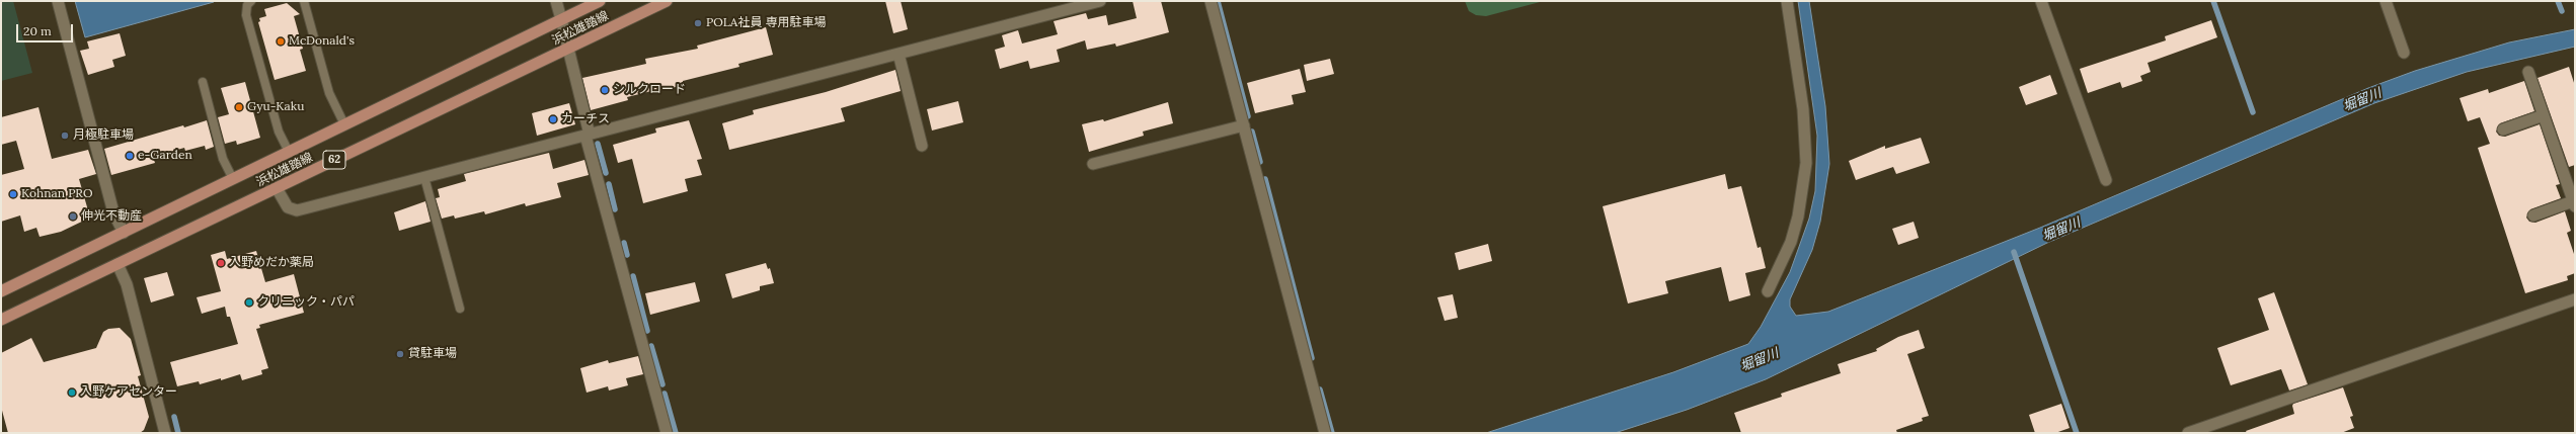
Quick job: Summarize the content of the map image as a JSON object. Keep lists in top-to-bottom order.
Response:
{
  "streets": {
    "main road": ["浜松雄踏線", "62"]
  },
  "water": ["堀留川"],
  "places": [
    "POLA社員 専用駐車場",
    "McDonald's",
    "シルクロード",
    "Gyu-Kaku",
    "カーチス",
    "月極駐車場",
    "e-Garden",
    "Kohnan PRO",
    "伸光不動産",
    "入野めだか薬局",
    "クリニック・パパ",
    "貸駐車場",
    "入野ケアセンター"
  ],
  "scale_bar": "20 m"
}
